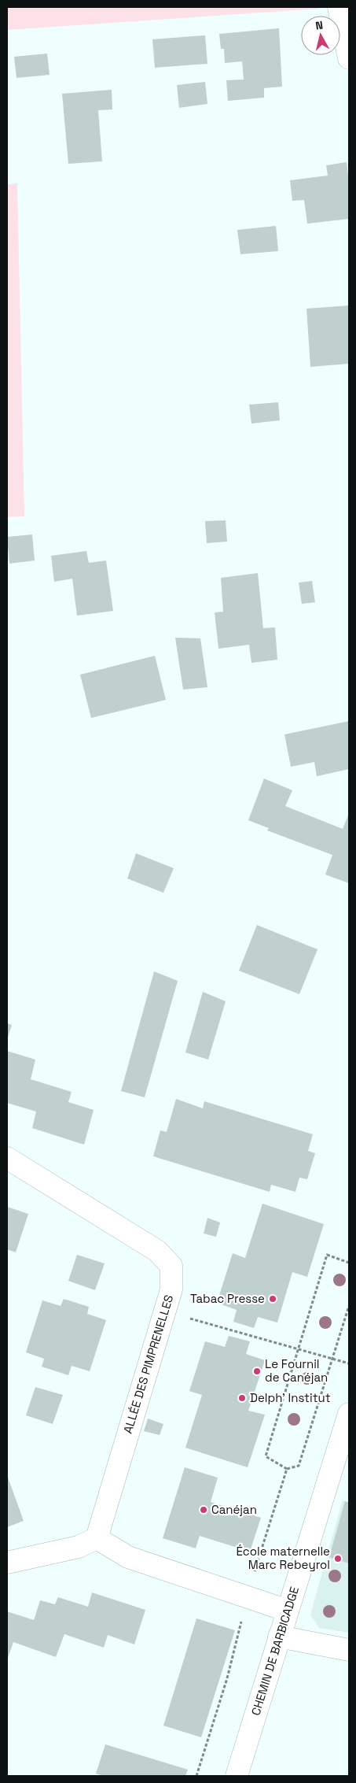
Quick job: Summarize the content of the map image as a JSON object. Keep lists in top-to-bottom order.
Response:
{
  "streets": {
    "street": ["ALLÉE DES PIMPRENELLES", "CHEMIN DE BARBICADGE"]
  },
  "places": [
    "Tabac Presse",
    "Le Fournil de Canéjan",
    "Delph' Institut",
    "Canéjan",
    "École maternelle Marc Rebeyrol"
  ],
  "north": "top"
}
